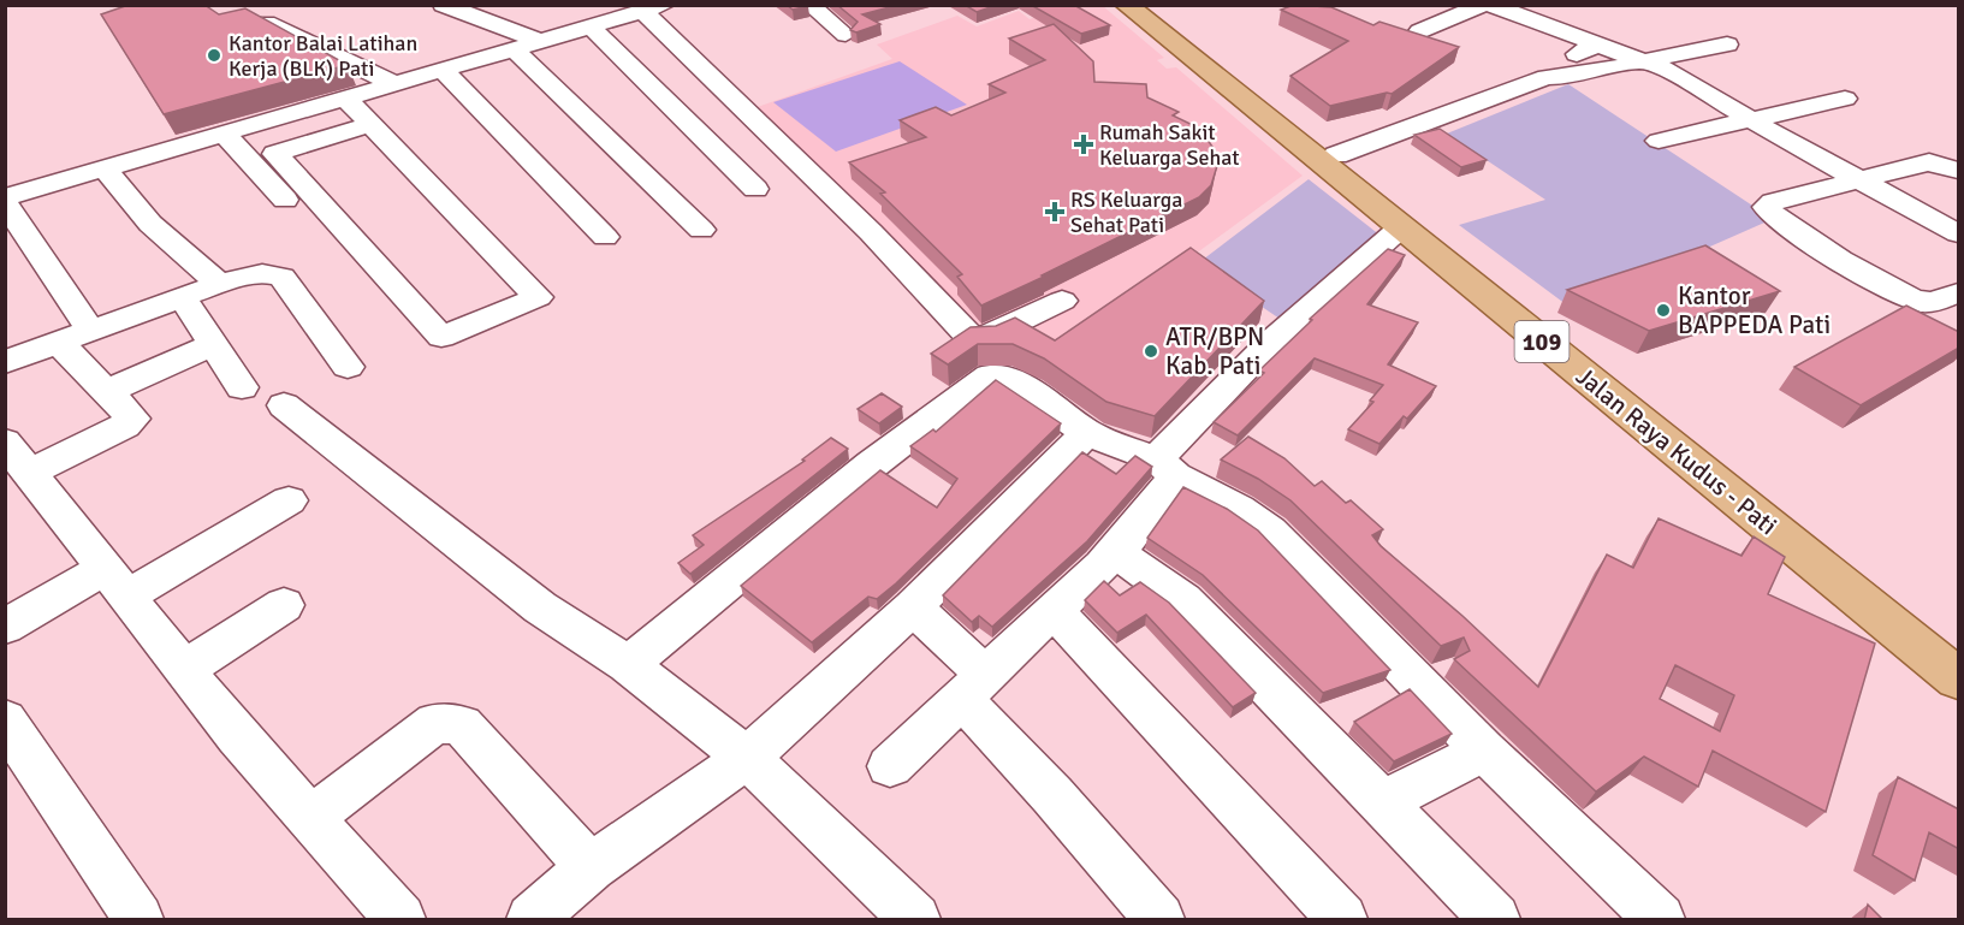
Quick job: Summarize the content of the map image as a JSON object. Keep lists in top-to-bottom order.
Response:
{
  "streets": {
    "main road": ["109", "Jalan Raya Kudus - Pati"]
  },
  "places": {
    "other": ["Kantor Balai Latihan Kerja (BLK) Pati", "Kantor BAPPEDA Pati", "ATR/BPN Kab. Pati"],
    "health": ["Rumah Sakit Keluarga Sehat", "RS Keluarga Sehat Pati"]
  }
}
